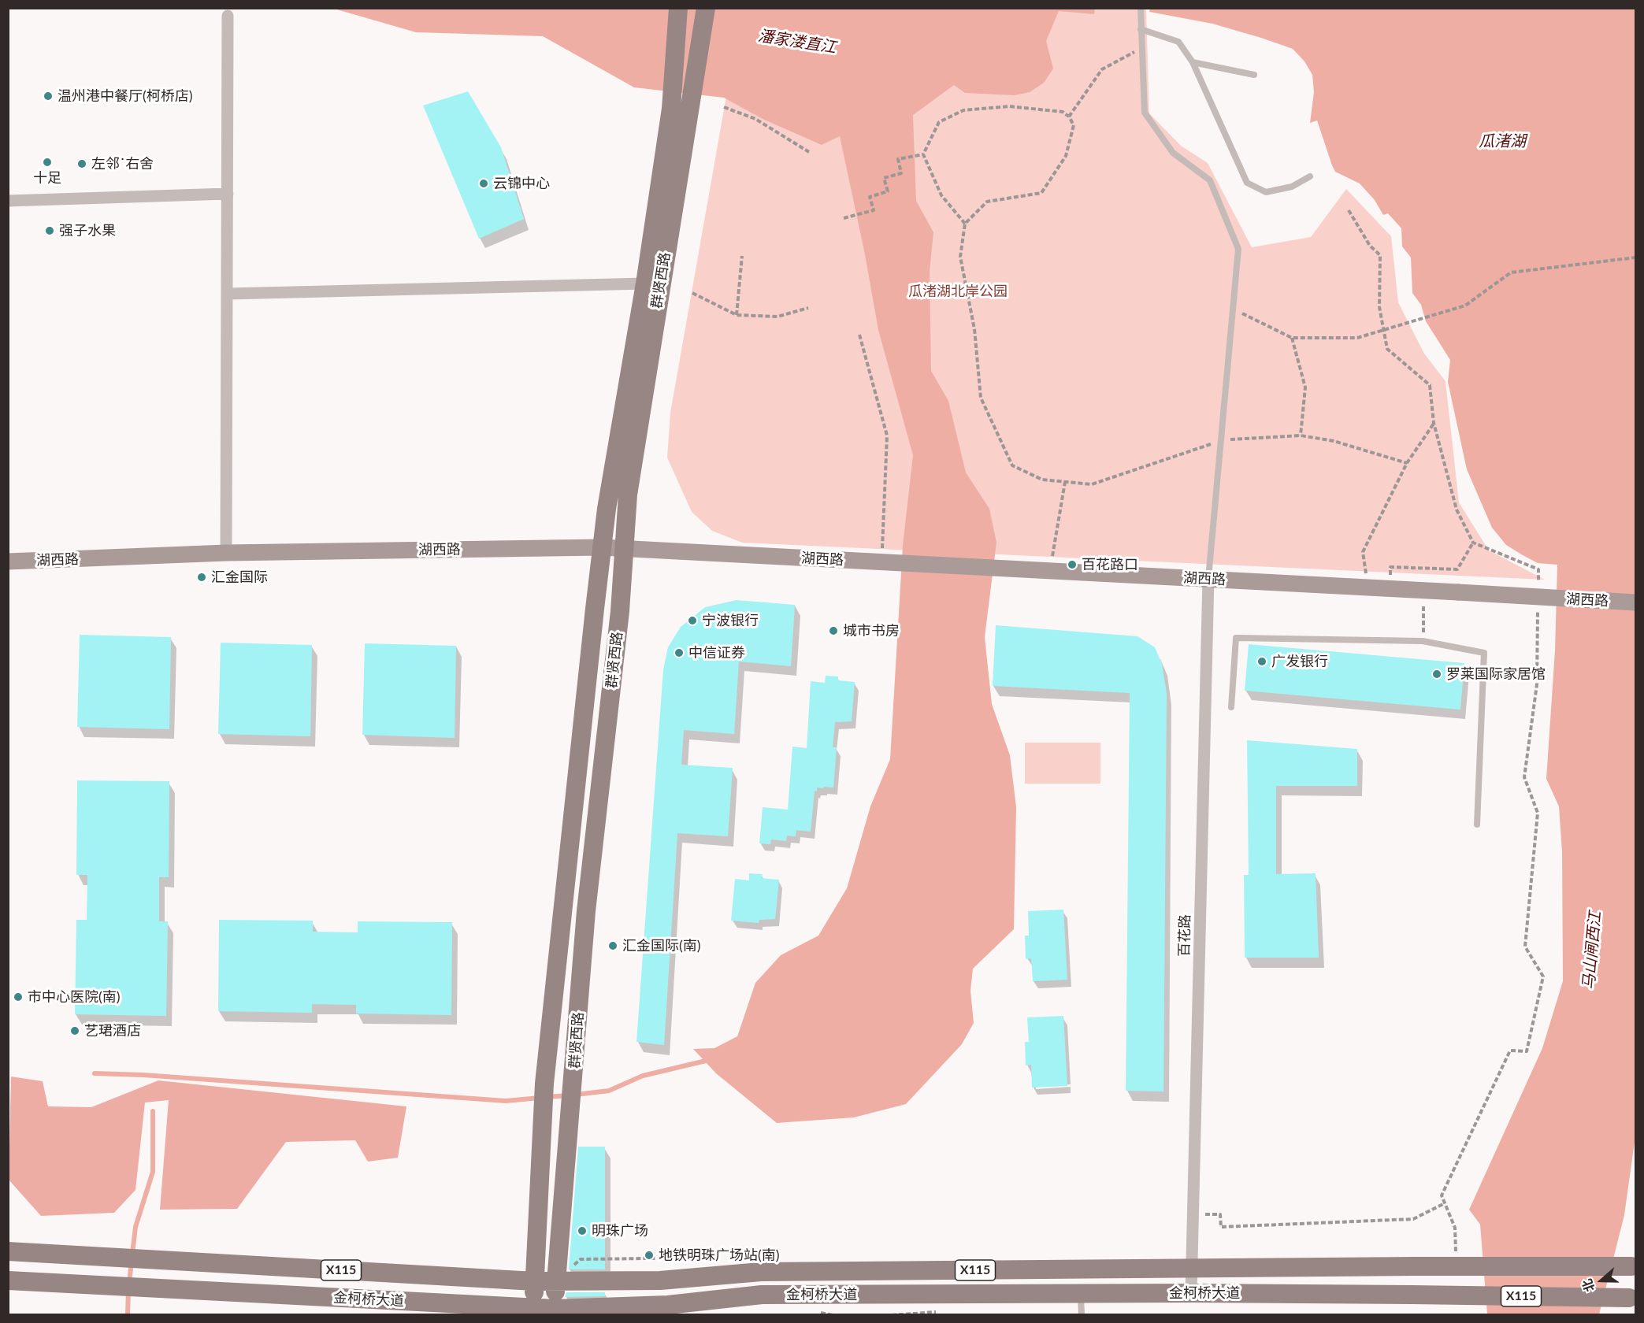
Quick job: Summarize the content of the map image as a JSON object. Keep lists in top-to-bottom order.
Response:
{
  "streets": {
    "main road": ["群贤西路", "X115", "金柯桥大道"],
    "street": ["湖西路", "百花路"]
  },
  "crossings": [
    ["群贤西路", "湖西路"],
    ["群贤西路", "金柯桥大道"],
    ["湖西路", "百花路"],
    ["百花路", "金柯桥大道"]
  ],
  "water": ["潘家溇直江", "瓜渚湖", "马山闸西江"],
  "parks": ["瓜渚湖北岸公园"],
  "places": [
    "温州港中餐厅(柯桥店)",
    "十足",
    "左邻˙右舍",
    "云锦中心",
    "强子水果",
    "百花路口",
    "汇金国际",
    "宁波银行",
    "城市书房",
    "中信证券",
    "广发银行",
    "罗莱国际家居馆",
    "汇金国际(南)",
    "市中心医院(南)",
    "艺珺酒店",
    "明珠广场",
    "地铁明珠广场站(南)"
  ],
  "north": "left"
}
